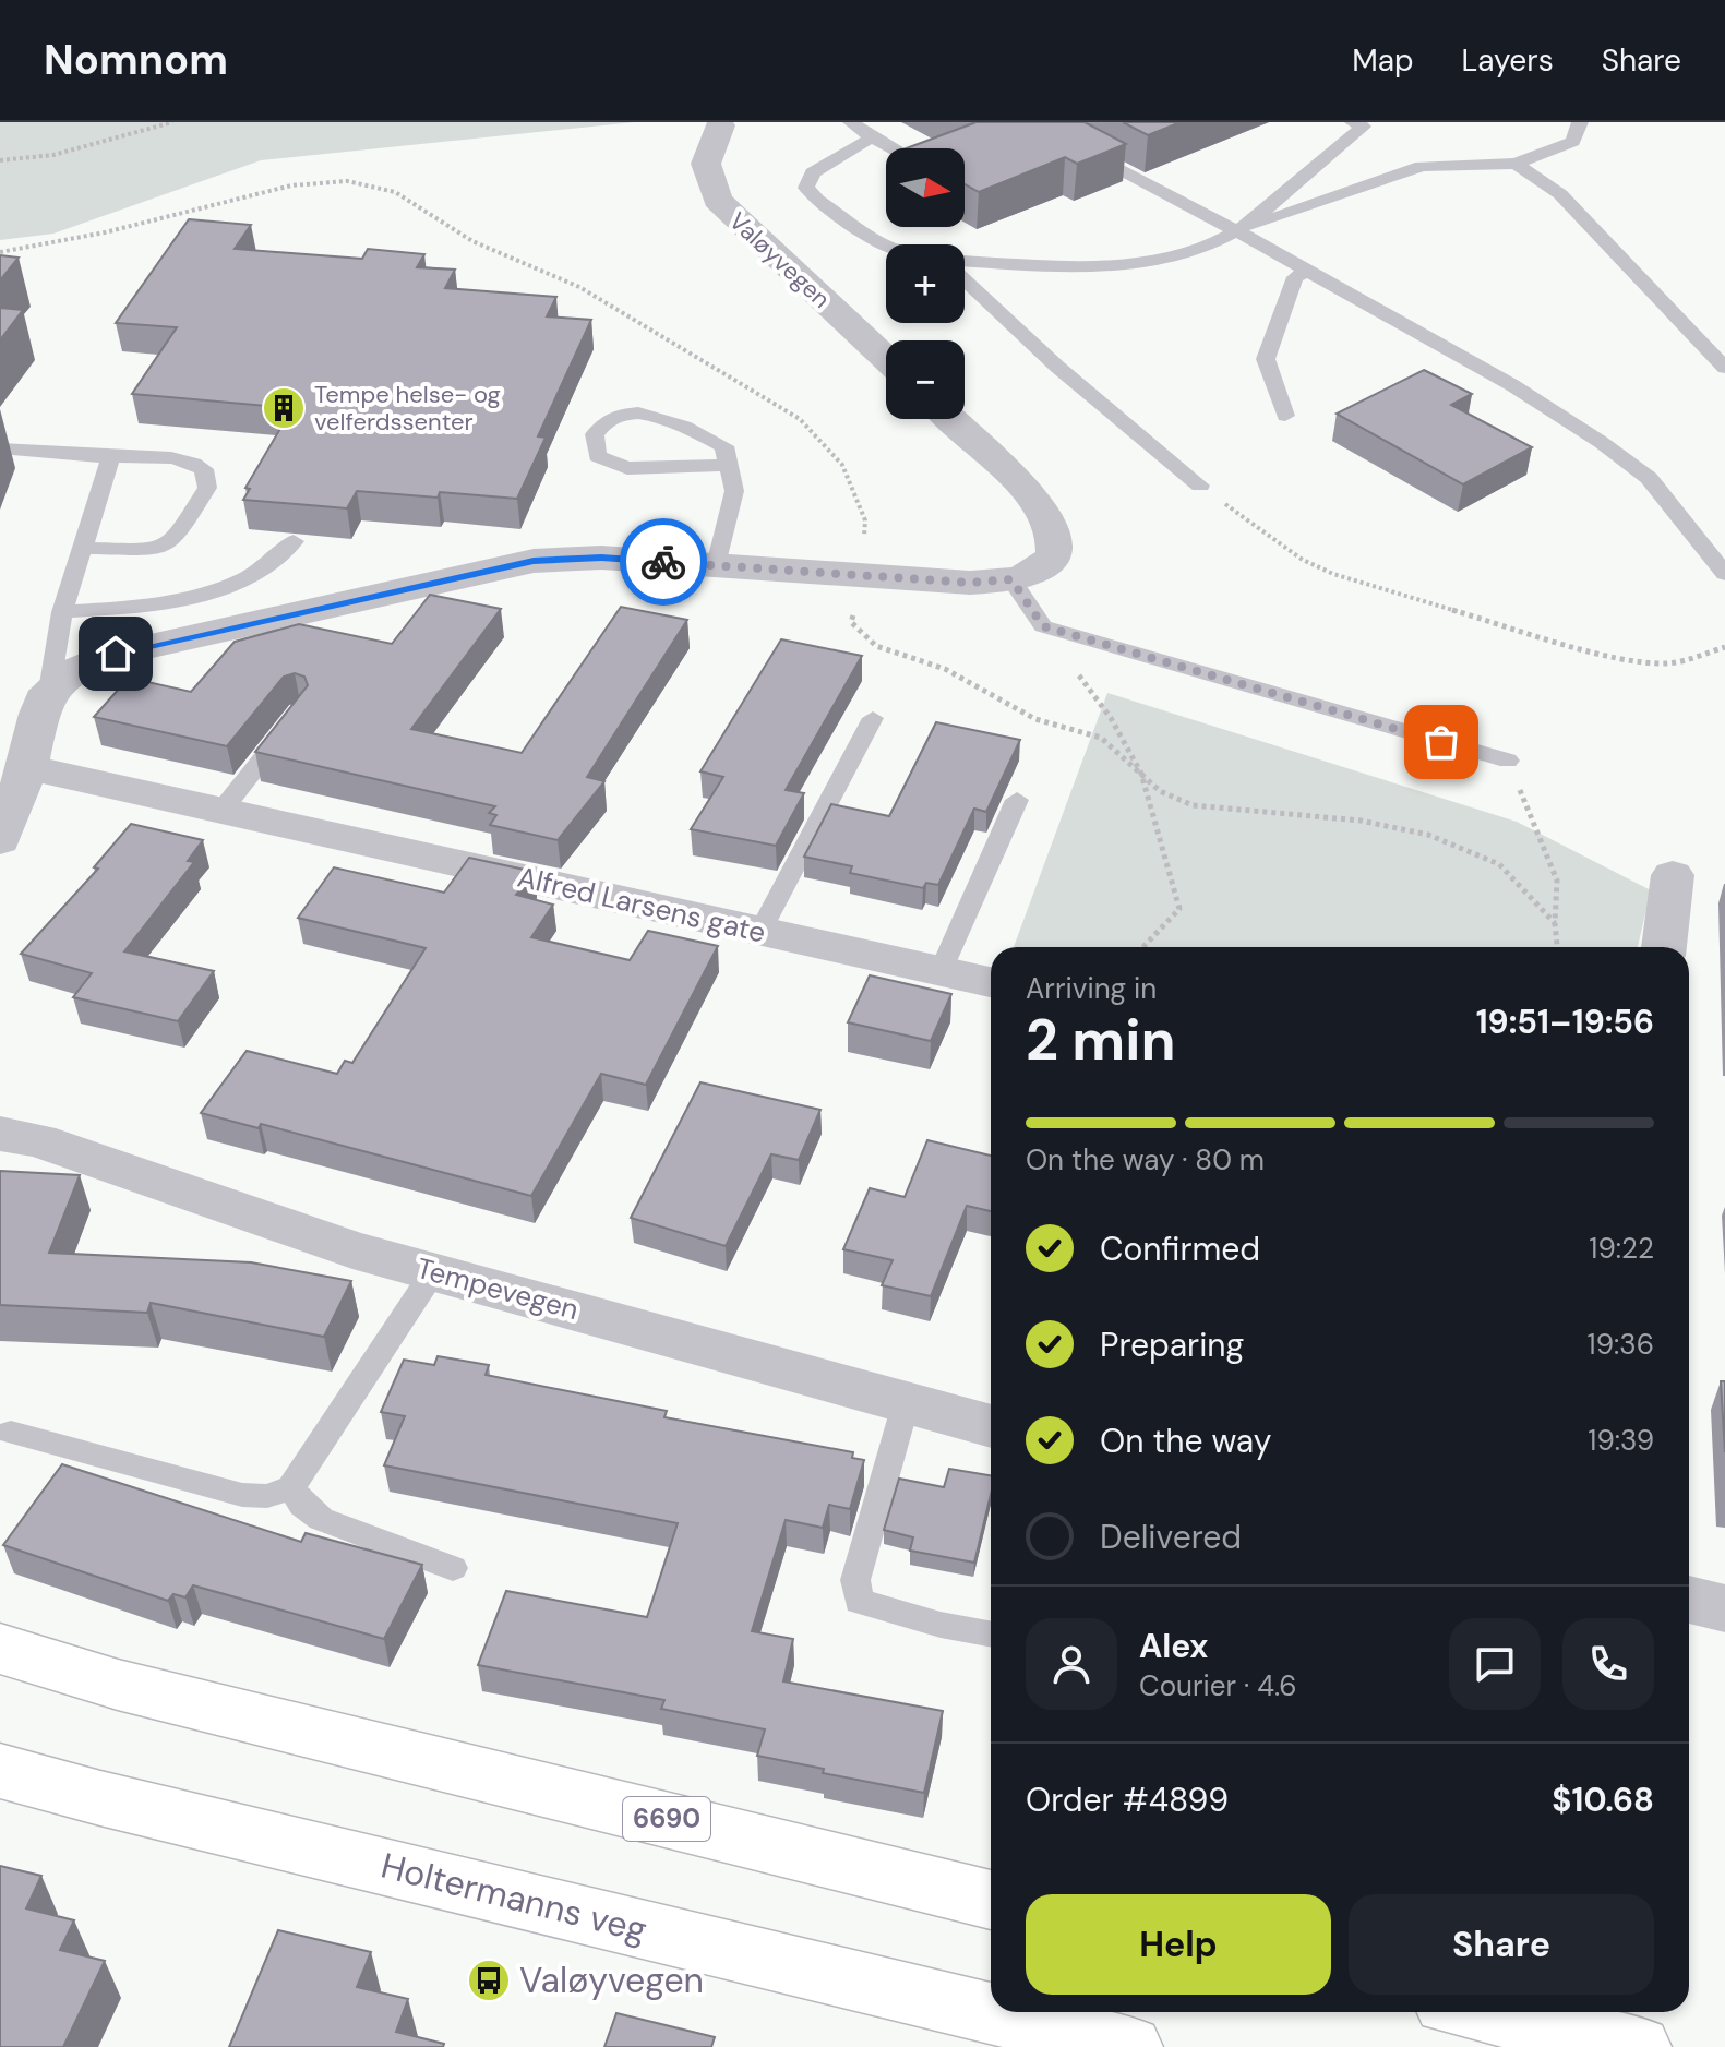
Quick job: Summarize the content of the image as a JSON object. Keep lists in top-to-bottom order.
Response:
{
  "streets": {
    "main road": ["6690", "Holtermanns veg"],
    "street": ["Valøyvegen", "Alfred Larsens gate", "Tempevegen"]
  },
  "places": {
    "building": ["Tempe helse- og velferdssenter"],
    "bus stop": ["Valøyvegen"]
  },
  "north": "right",
  "page": {
    "header": "Nomnom",
    "nav": ["Map", "Layers", "Share"],
    "map_buttons": ["+", "−"],
    "heading": ["2 min", "Arriving in", "19:51–19:56"],
    "panel": [
      "Alex",
      "Courier · 4.6",
      "Order #4899",
      "$10.68"
    ],
    "bar": "On the way · 80 m",
    "list": [
      ["Confirmed", "19:22"],
      ["Preparing", "19:36"],
      ["On the way", "19:39"],
      "Delivered"
    ],
    "buttons": ["Help", "Share"]
  }
}
